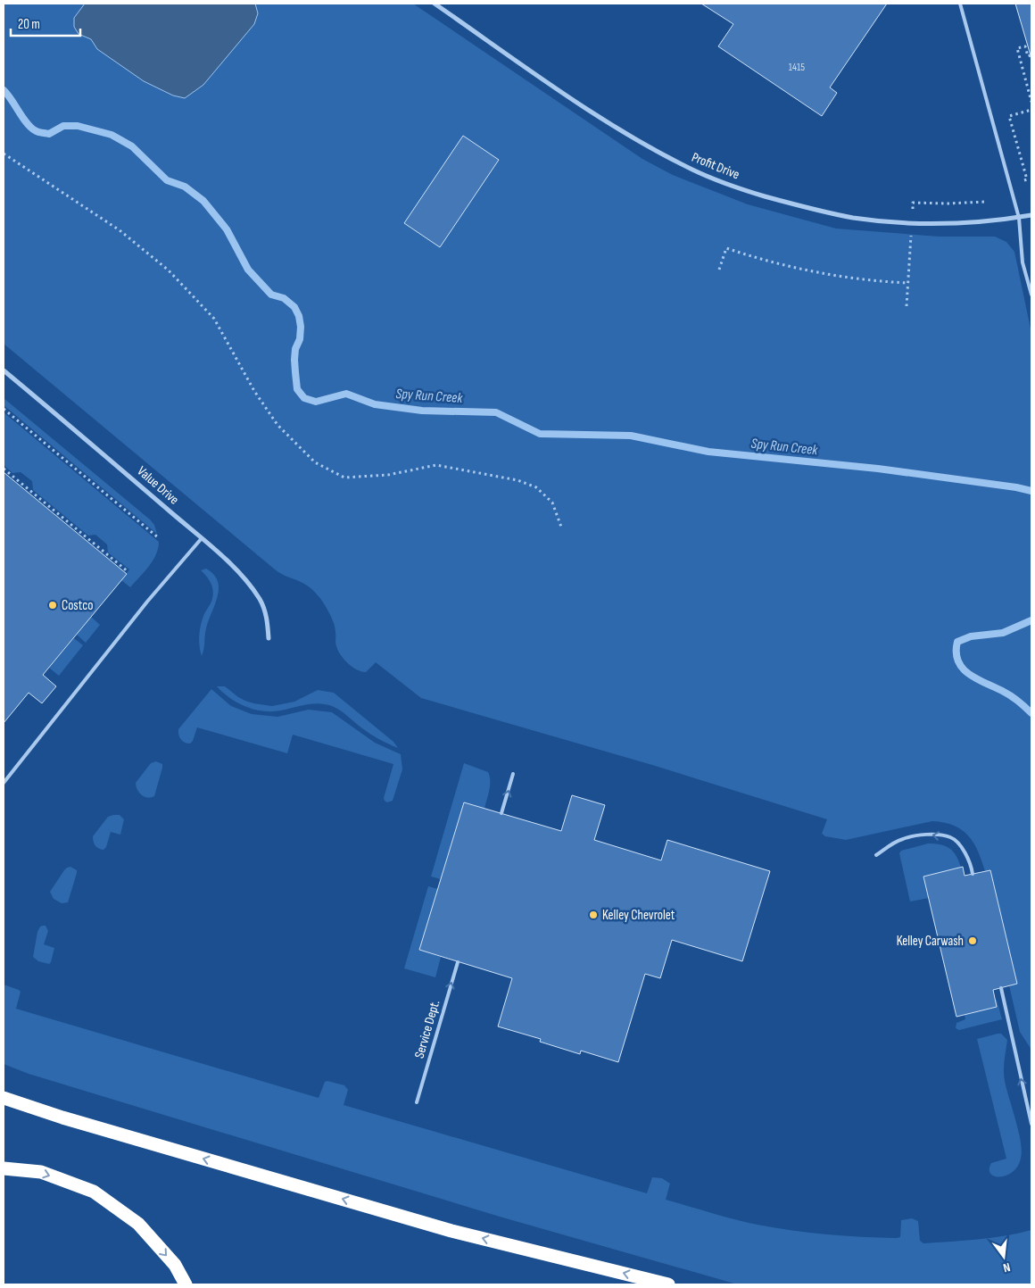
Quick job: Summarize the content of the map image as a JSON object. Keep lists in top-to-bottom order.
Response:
{
  "streets": {
    "street": ["Profit Drive", "Value Drive"],
    "lane": ["Service Dept."]
  },
  "one_way": ["Service Dept."],
  "water": ["Spy Run Creek"],
  "places": ["Costco", "Kelley Chevrolet", "Kelley Carwash"],
  "house_numbers": ["1415"],
  "scale_bar": "20 m",
  "north": "bottom"
}
